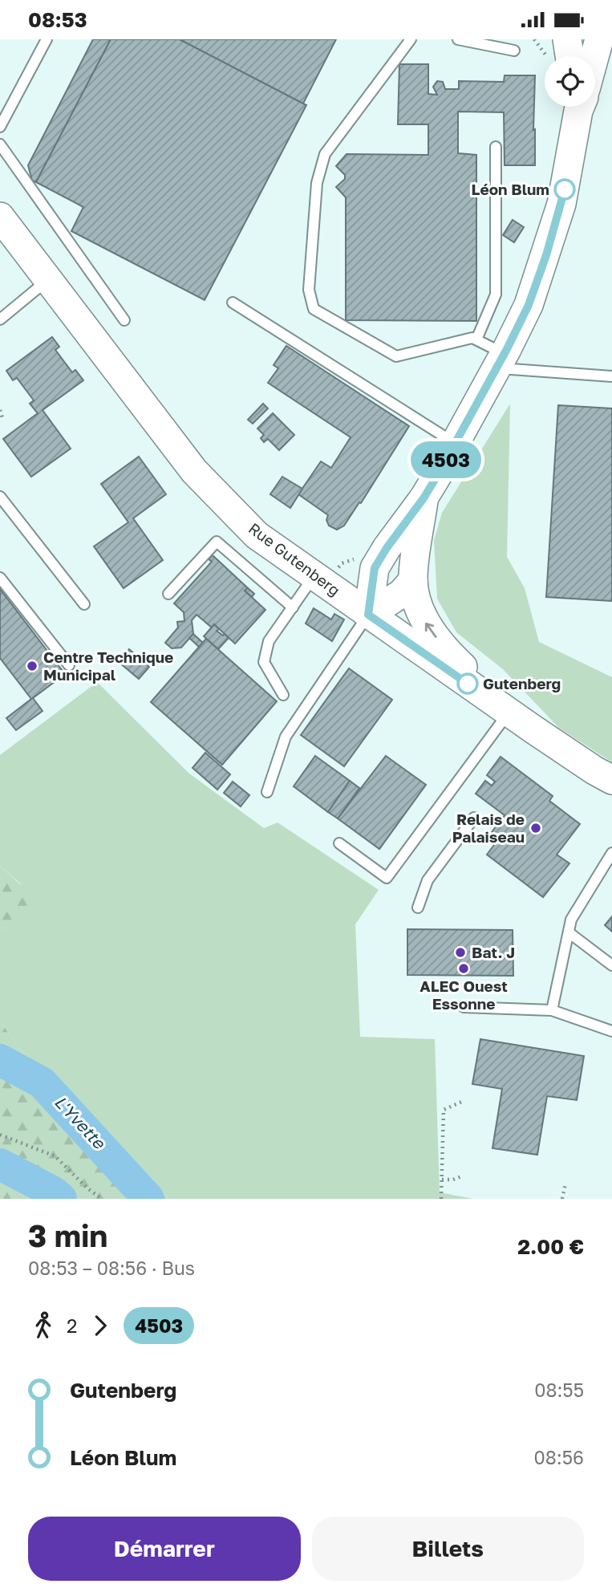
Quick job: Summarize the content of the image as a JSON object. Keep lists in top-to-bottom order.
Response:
{
  "streets": {
    "street": ["Rue Gutenberg"]
  },
  "water": ["L'Yvette"],
  "places": [
    "Léon Blum",
    "Centre Technique Municipal",
    "Gutenberg",
    "Relais de Palaiseau",
    "Bat. J",
    "ALEC Ouest Essonne"
  ],
  "lines": ["bus line 4503"],
  "page": {
    "status": "08:53",
    "on_map": "4503",
    "heading": ["3 min", "08:53 – 08:56 · Bus", "2.00 €"],
    "legs": ["2", "4503"],
    "list": [
      {
        "name": "Gutenberg",
        "value": "08:55"
      },
      {
        "name": "Léon Blum",
        "value": "08:56"
      }
    ],
    "buttons": ["Démarrer", "Billets"]
  }
}
